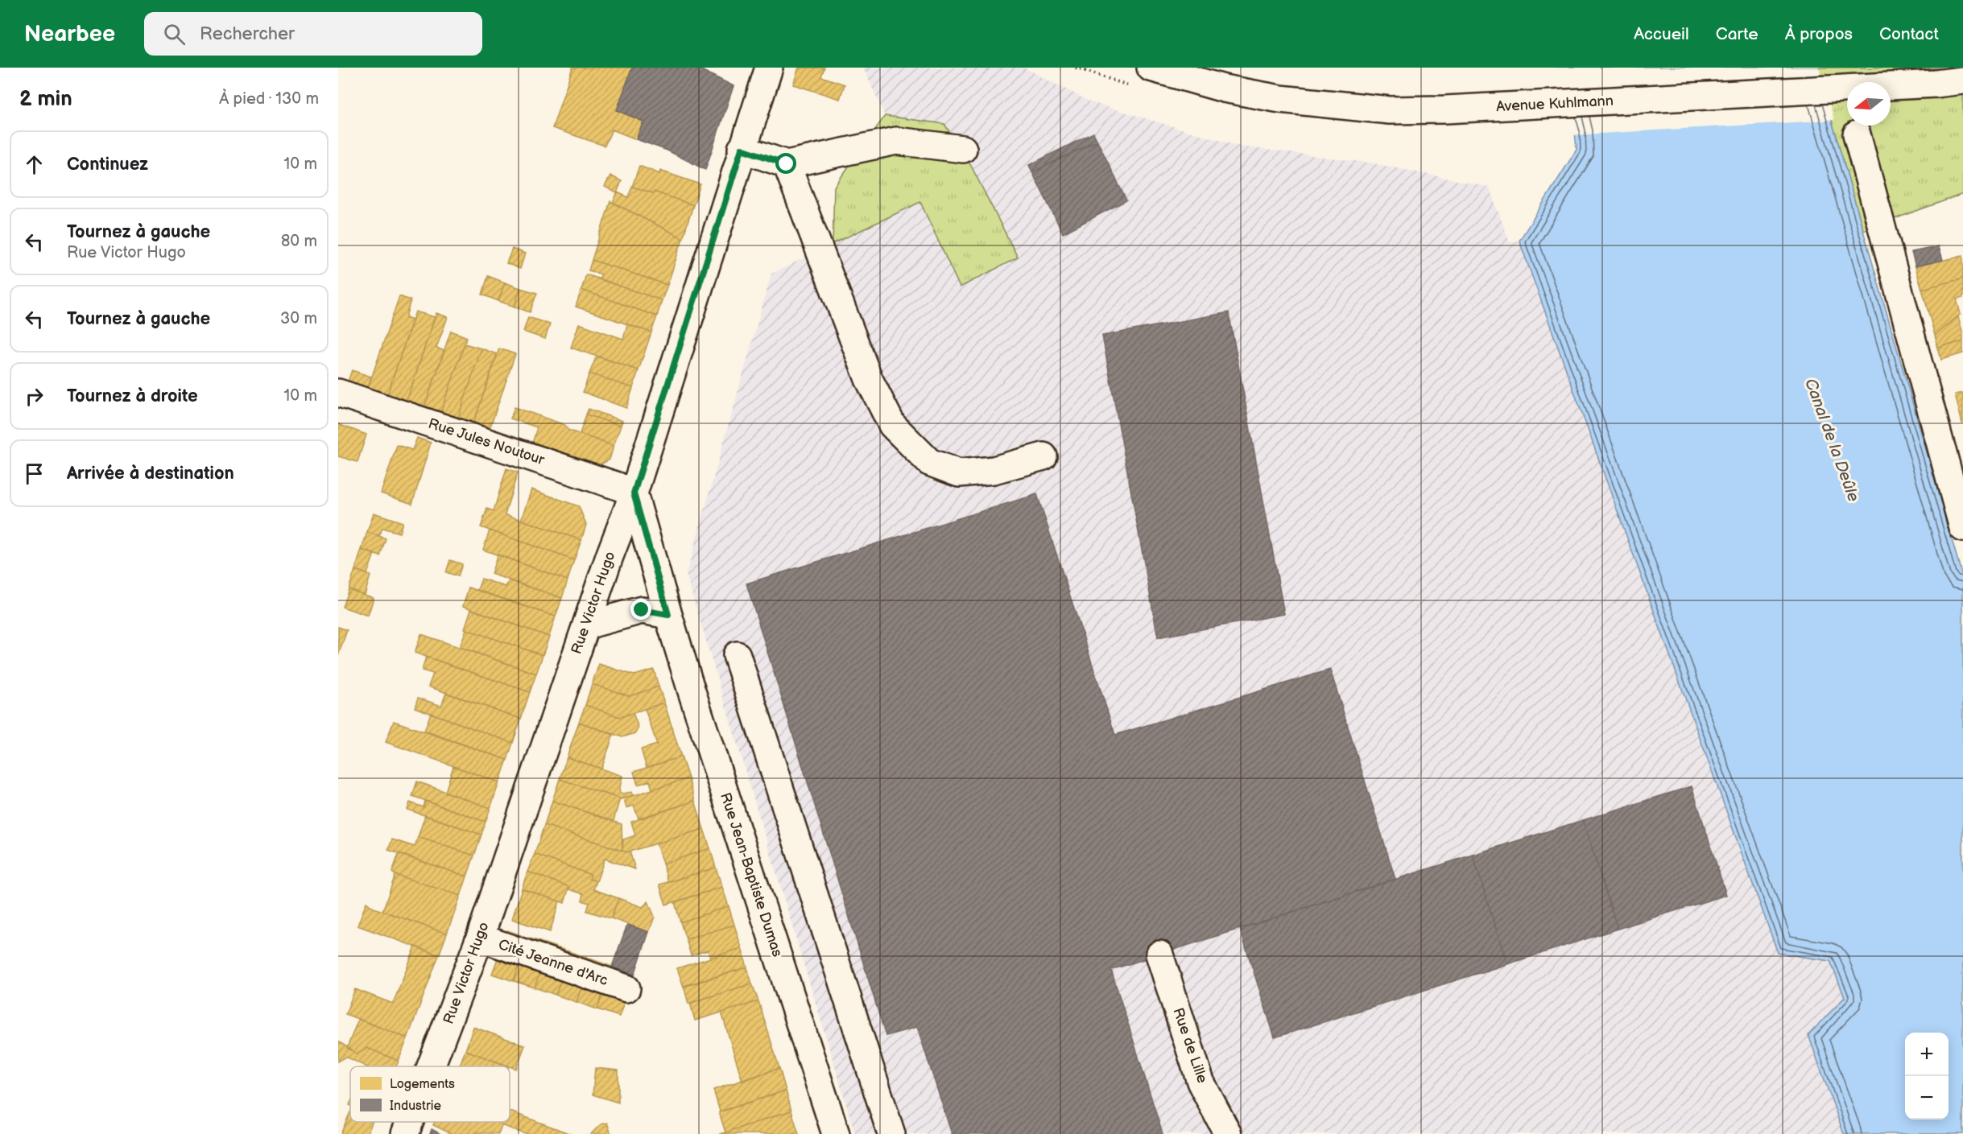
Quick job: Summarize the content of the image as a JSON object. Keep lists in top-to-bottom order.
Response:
{
  "streets": {
    "street": [
      "Avenue Kuhlmann",
      "Rue Jules Noutour",
      "Rue Victor Hugo",
      "Rue Jean-Baptiste Dumas",
      "Cité Jeanne d'Arc",
      "Rue de Lille"
    ]
  },
  "crossings": [
    ["Rue Jules Noutour", "Rue Victor Hugo"],
    ["Rue Jules Noutour", "Rue Jean-Baptiste Dumas"],
    ["Rue Victor Hugo", "Rue Jean-Baptiste Dumas"],
    ["Rue Victor Hugo", "Cité Jeanne d'Arc"]
  ],
  "water": ["Canal de la Deûle"],
  "legend": ["Logements", "Industrie"],
  "north": "left",
  "page": {
    "header": "Nearbee",
    "search": "Rechercher",
    "nav": [
      "Accueil",
      "Carte",
      "À propos",
      "Contact"
    ],
    "heading": ["2 min", "À pied · 130 m"],
    "list": [
      ["Continuez", "10 m"],
      ["Tournez à gauche", "Rue Victor Hugo", "80 m"],
      ["Tournez à gauche", "30 m"],
      ["Tournez à droite", "10 m"],
      "Arrivée à destination"
    ],
    "map_buttons": ["+", "−"]
  }
}
